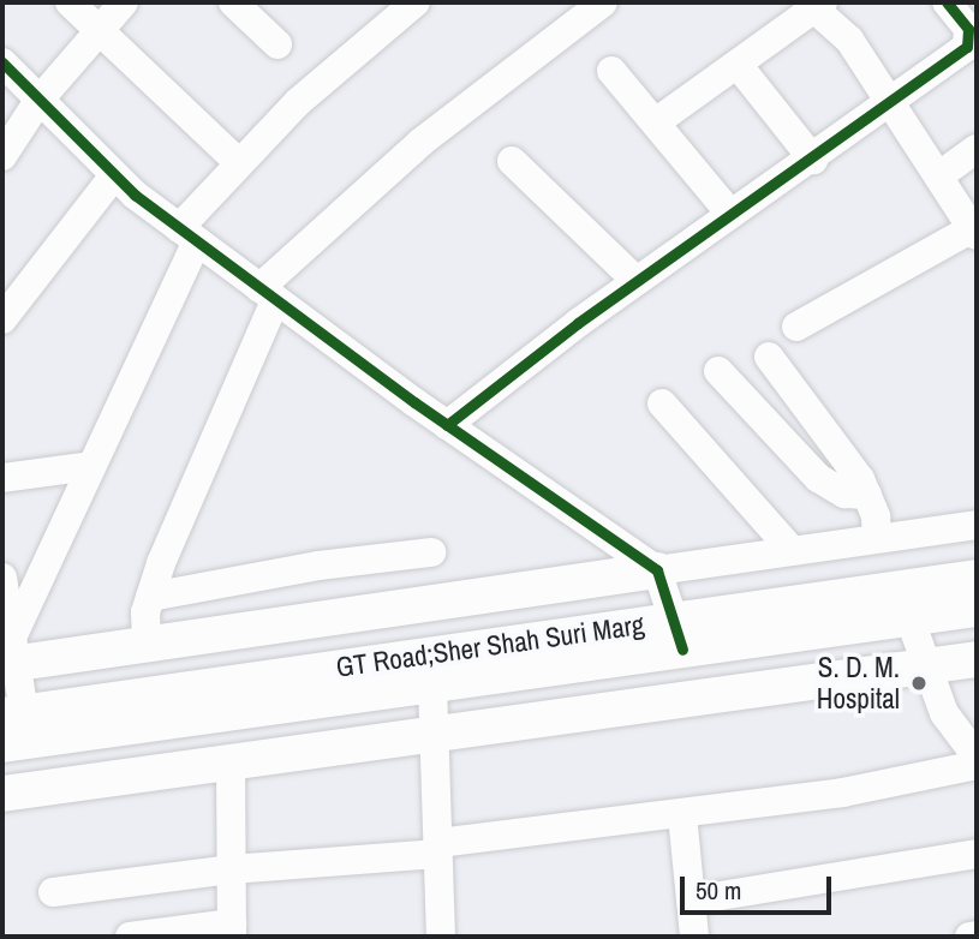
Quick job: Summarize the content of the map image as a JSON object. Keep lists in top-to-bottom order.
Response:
{
  "streets": {
    "main road": ["GT Road;Sher Shah Suri Marg"]
  },
  "places": ["S. D. M. Hospital"],
  "scale_bar": "50 m"
}
